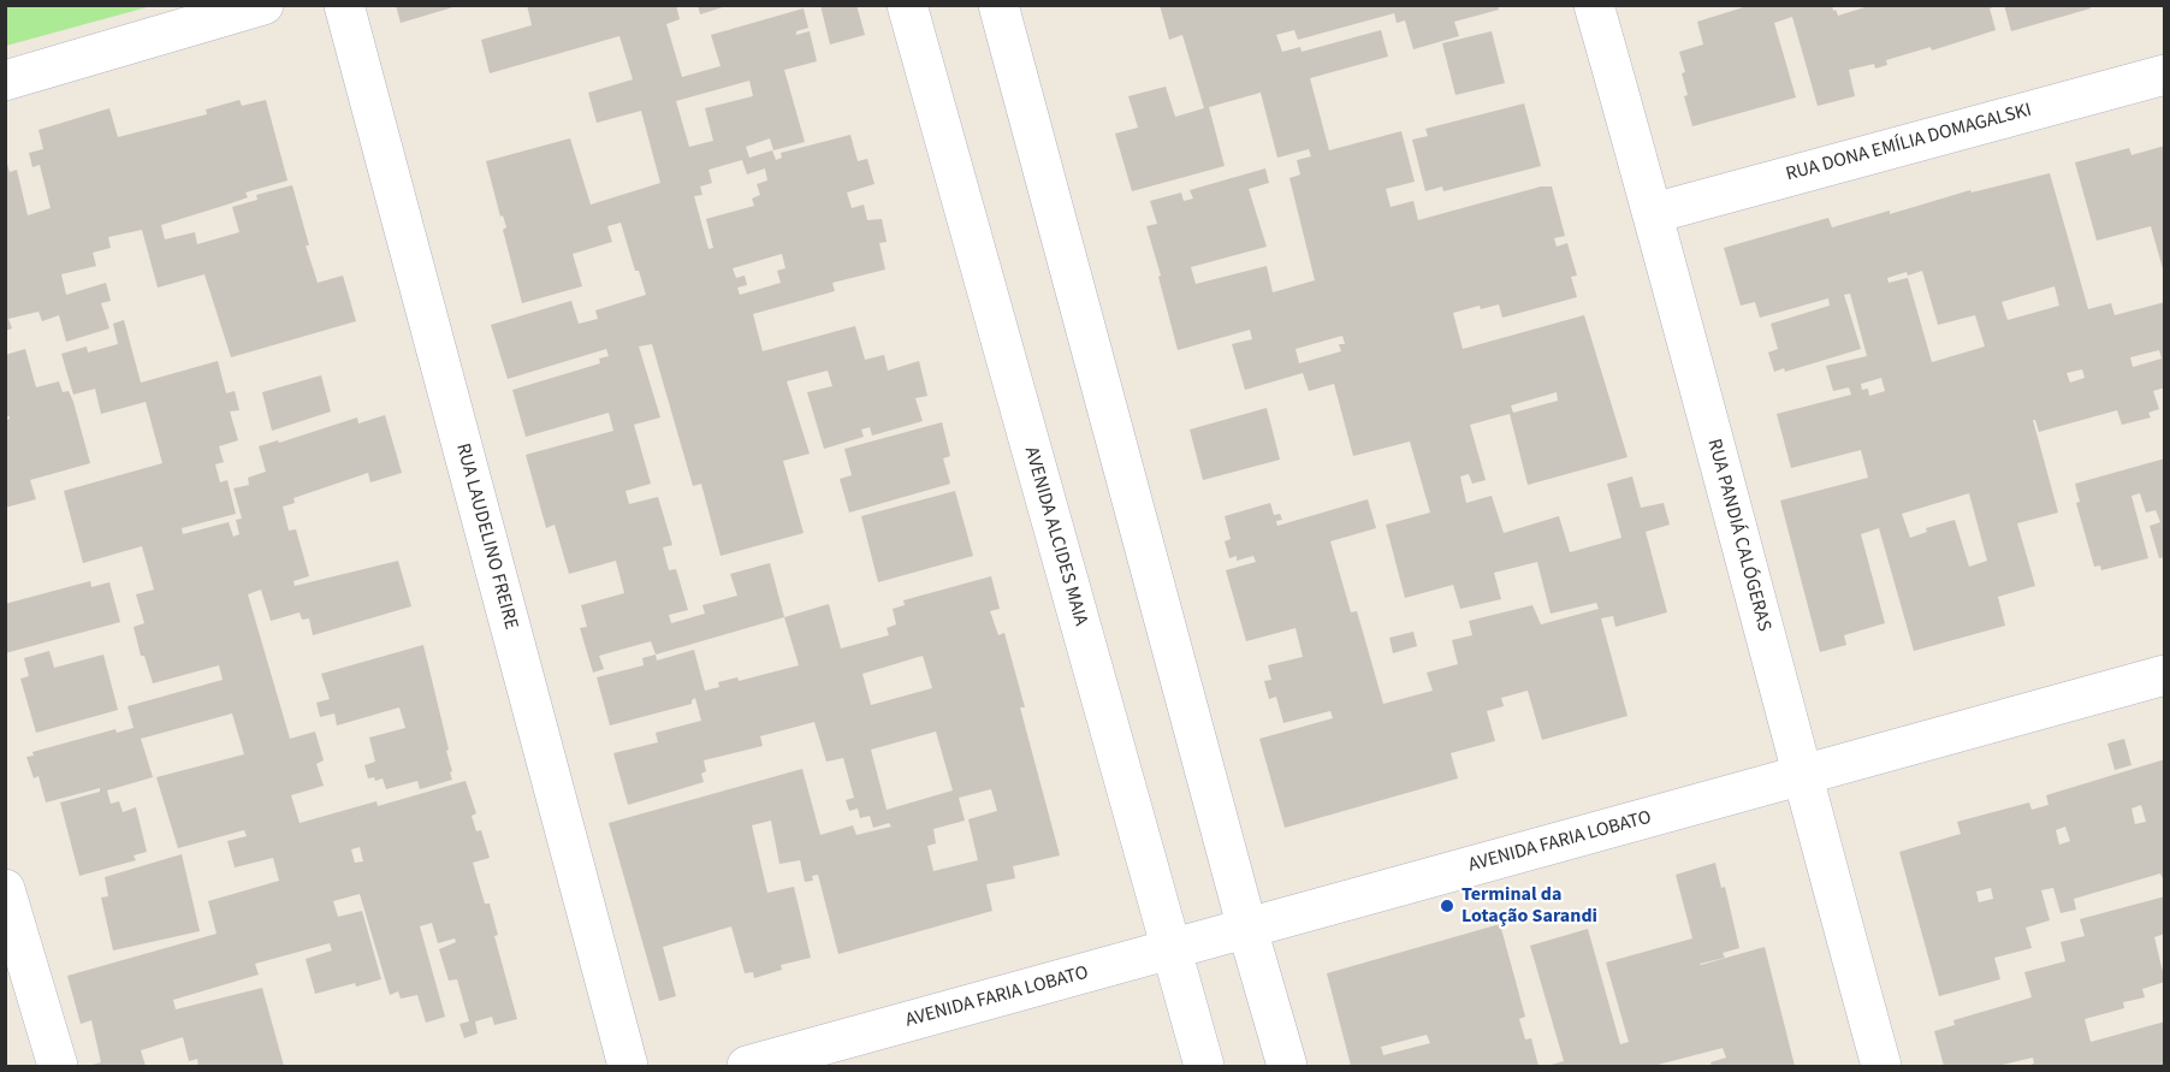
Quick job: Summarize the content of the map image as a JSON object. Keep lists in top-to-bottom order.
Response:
{
  "streets": {
    "street": [
      "RUA DONA EMÍLIA DOMAGALSKI",
      "RUA PANDIÁ CALÓGERAS",
      "RUA LAUDELINO FREIRE",
      "AVENIDA ALCIDES MAIA",
      "AVENIDA FARIA LOBATO"
    ]
  },
  "crossings": [
    ["RUA DONA EMÍLIA DOMAGALSKI", "RUA PANDIÁ CALÓGERAS"],
    ["RUA PANDIÁ CALÓGERAS", "AVENIDA FARIA LOBATO"],
    ["AVENIDA ALCIDES MAIA", "AVENIDA FARIA LOBATO"]
  ],
  "places": ["Terminal da Lotação Sarandi"]
}
